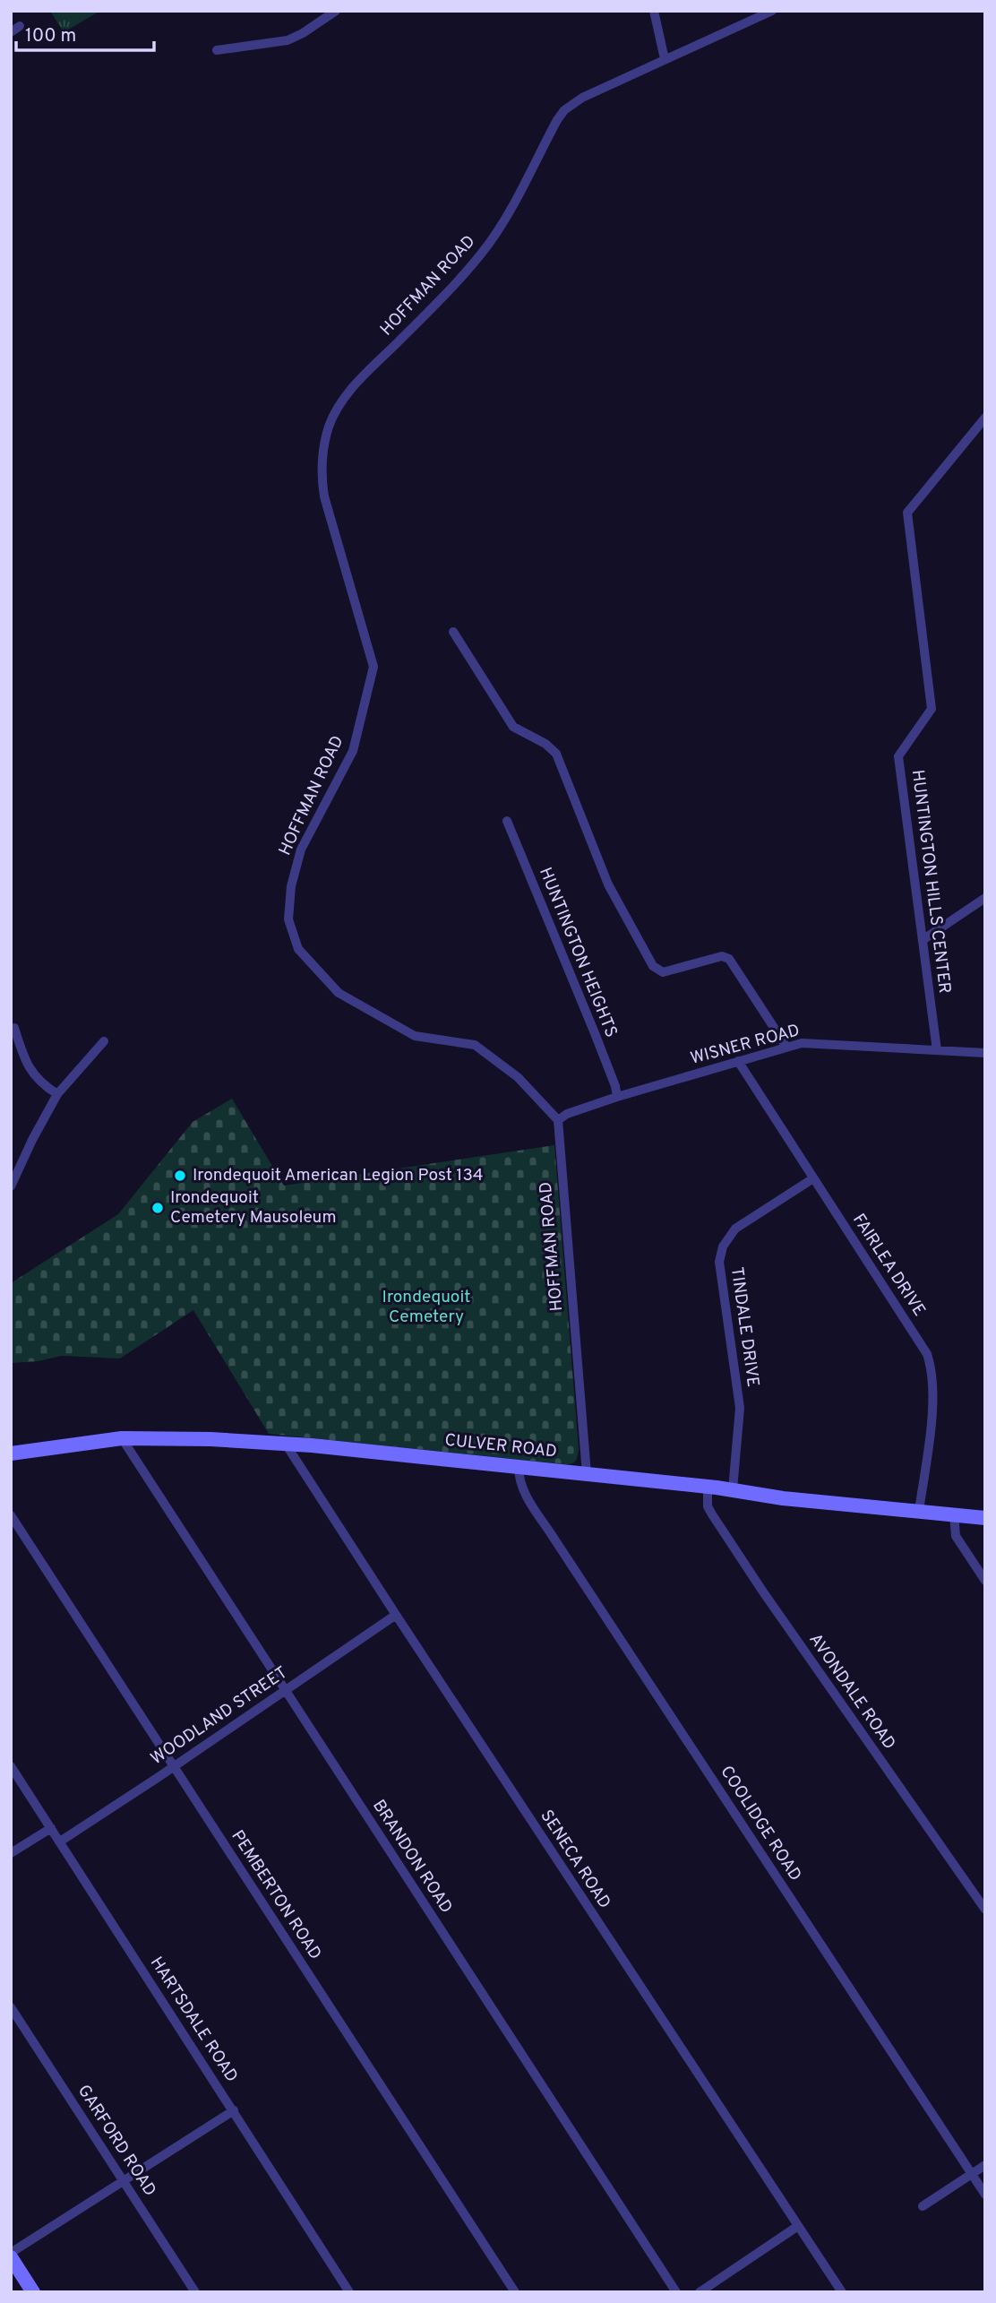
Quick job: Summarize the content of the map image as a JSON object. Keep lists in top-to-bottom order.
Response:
{
  "streets": {
    "main road": ["CULVER ROAD"],
    "street": [
      "HOFFMAN ROAD",
      "HUNTINGTON HILLS CENTER",
      "HUNTINGTON HEIGHTS",
      "WISNER ROAD",
      "FAIRLEA DRIVE",
      "TINDALE DRIVE",
      "AVONDALE ROAD",
      "WOODLAND STREET",
      "COOLIDGE ROAD",
      "BRANDON ROAD",
      "SENECA ROAD",
      "PEMBERTON ROAD",
      "HARTSDALE ROAD",
      "GARFORD ROAD"
    ]
  },
  "crossings": [
    ["HOFFMAN ROAD", "WISNER ROAD"],
    ["HOFFMAN ROAD", "CULVER ROAD"],
    ["HUNTINGTON HILLS CENTER", "WISNER ROAD"],
    ["HUNTINGTON HEIGHTS", "WISNER ROAD"],
    ["WISNER ROAD", "FAIRLEA DRIVE"],
    ["FAIRLEA DRIVE", "TINDALE DRIVE"],
    ["FAIRLEA DRIVE", "CULVER ROAD"],
    ["TINDALE DRIVE", "CULVER ROAD"],
    ["CULVER ROAD", "AVONDALE ROAD"],
    ["CULVER ROAD", "COOLIDGE ROAD"],
    ["CULVER ROAD", "BRANDON ROAD"],
    ["CULVER ROAD", "SENECA ROAD"],
    ["WOODLAND STREET", "BRANDON ROAD"],
    ["WOODLAND STREET", "SENECA ROAD"],
    ["WOODLAND STREET", "PEMBERTON ROAD"],
    ["WOODLAND STREET", "HARTSDALE ROAD"]
  ],
  "parks": ["Irondequoit Cemetery"],
  "places": ["Irondequoit American Legion Post 134", "Irondequoit Cemetery Mausoleum"],
  "scale_bar": "100 m"
}
